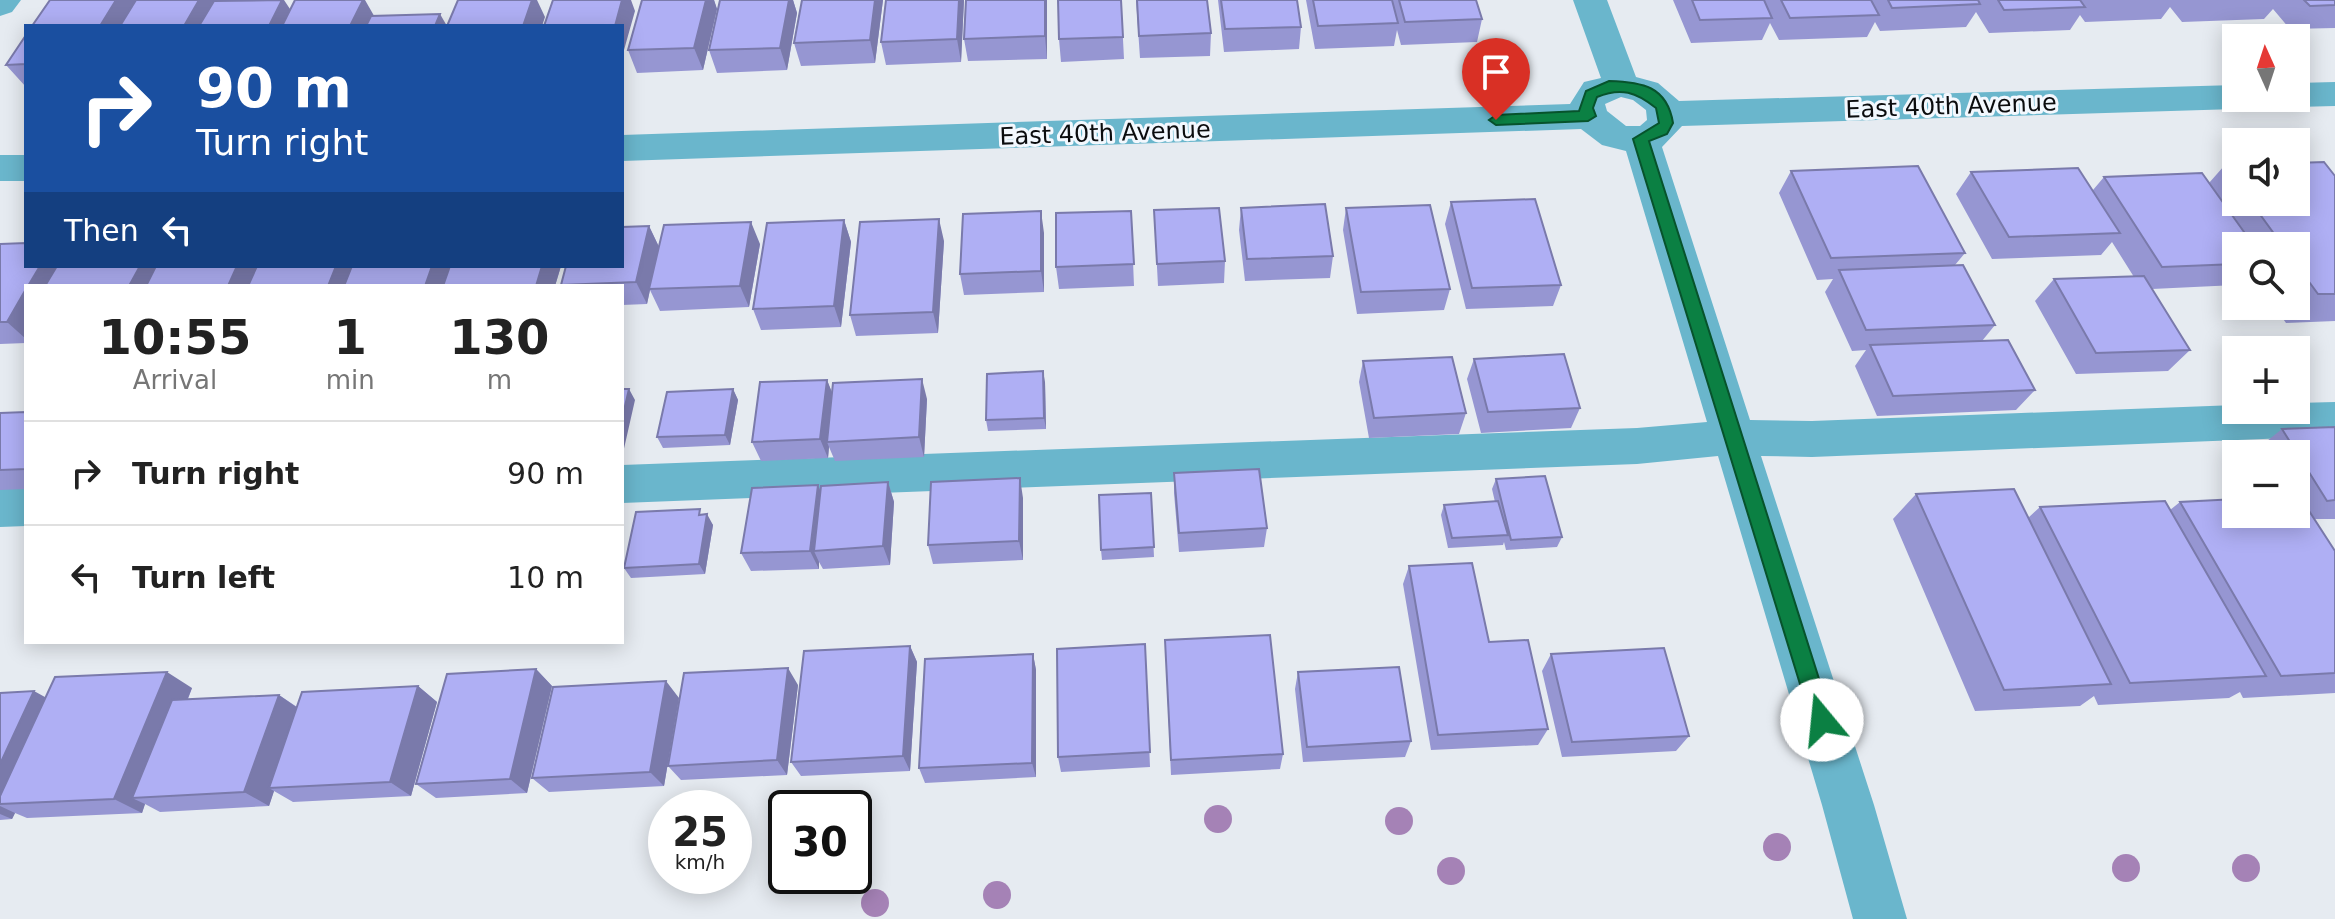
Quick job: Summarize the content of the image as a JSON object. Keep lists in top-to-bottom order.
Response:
{
  "streets": {
    "street": ["East 40th Avenue"]
  },
  "north": "top",
  "page": {
    "map_buttons": ["+", "−"],
    "turn": ["90 m", "Turn right"],
    "then": "Then",
    "eta": [
      "10:55",
      "Arrival",
      "1",
      "min",
      "130",
      "m"
    ],
    "list": [
      {
        "name": "Turn right",
        "value": "90 m"
      },
      {
        "name": "Turn left",
        "value": "10 m"
      }
    ],
    "speed": "25 km/h",
    "limit": "30"
  }
}
